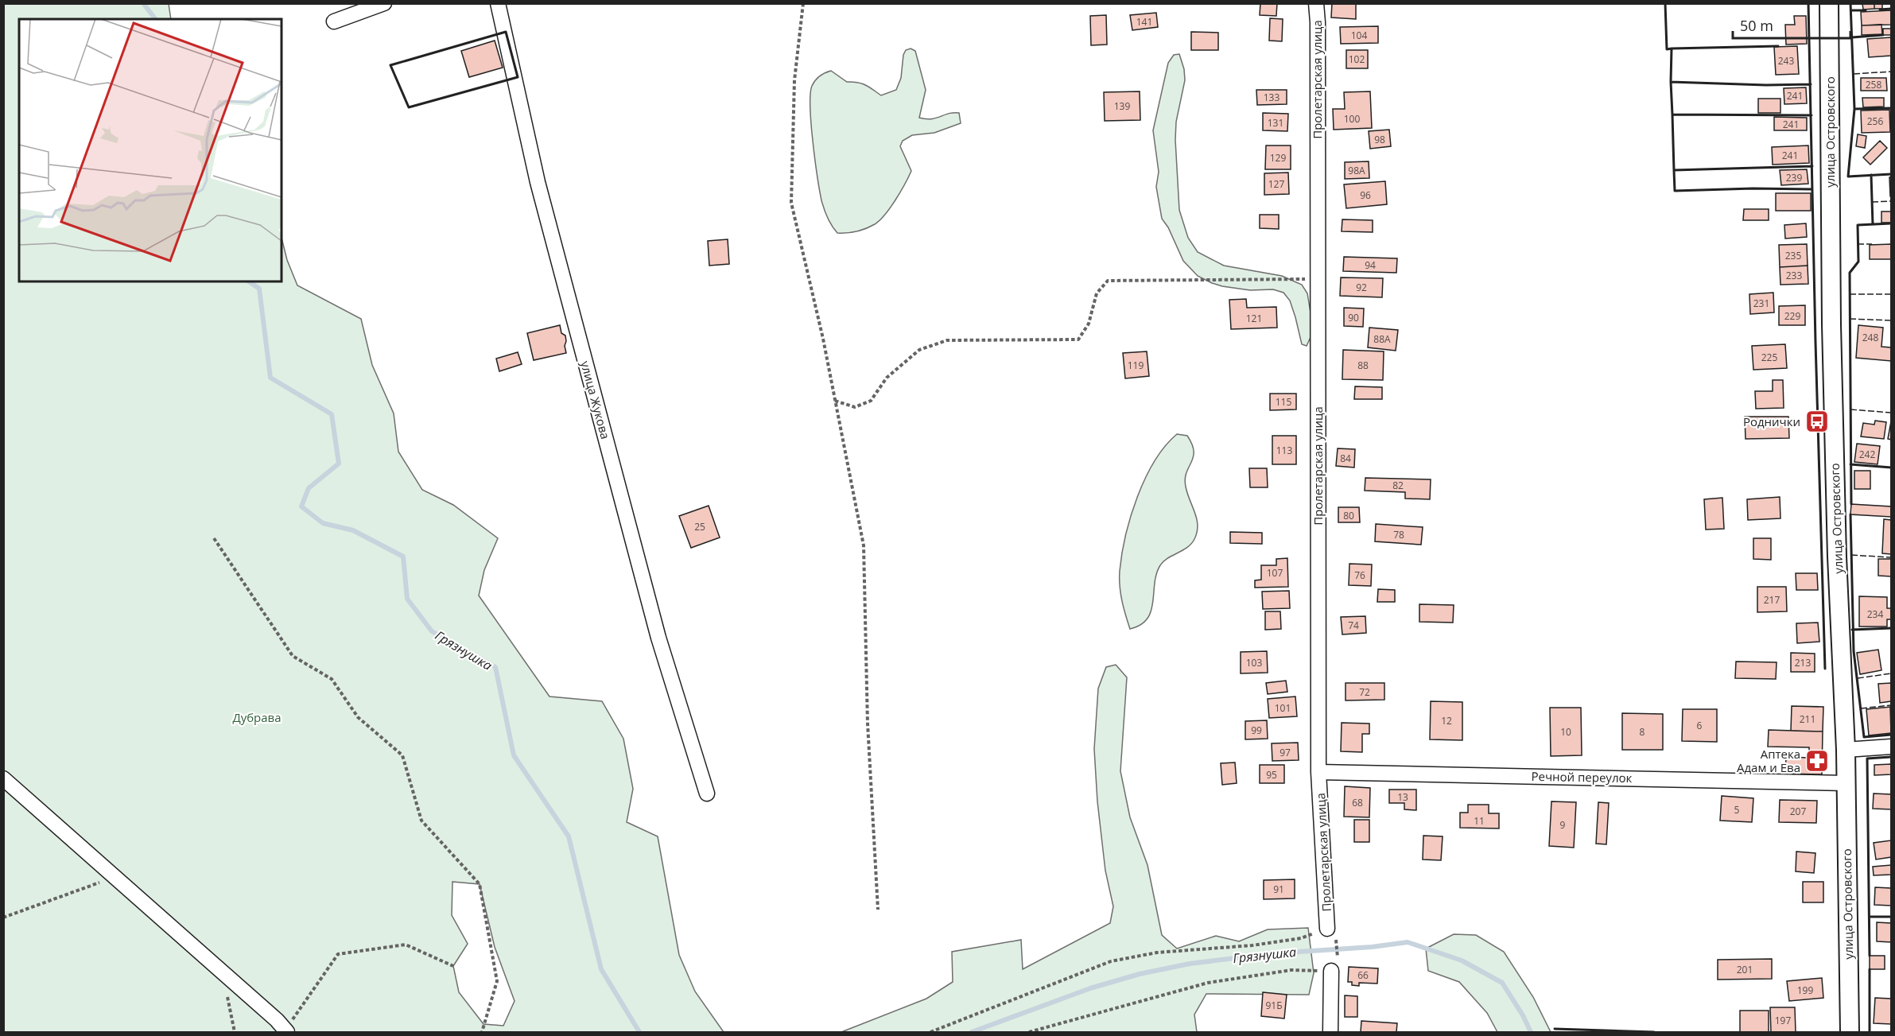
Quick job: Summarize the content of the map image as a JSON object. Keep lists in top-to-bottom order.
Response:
{
  "streets": {
    "street": [
      "Пролетарская улица",
      "улица Островского",
      "улица Жукова",
      "Речной переулок"
    ]
  },
  "crossings": [
    ["Пролетарская улица", "Речной переулок"],
    ["улица Островского", "Речной переулок"]
  ],
  "water": ["Грязнушка"],
  "parks": ["Дубрава"],
  "places": {
    "bus stop": ["Роднички"],
    "pharmacy": ["Аптека Адам и Ева"]
  },
  "house_numbers": [
    "141",
    "104",
    "102",
    "243",
    "258",
    "241",
    "133",
    "139",
    "100",
    "256",
    "131",
    "241",
    "98",
    "241",
    "129",
    "98А",
    "239",
    "127",
    "96",
    "235",
    "94",
    "233",
    "92",
    "231",
    "229",
    "90",
    "121",
    "248",
    "88А",
    "225",
    "119",
    "88",
    "115",
    "113",
    "242",
    "84",
    "82",
    "80",
    "25",
    "78",
    "107",
    "76",
    "217",
    "234",
    "74",
    "103",
    "213",
    "72",
    "101",
    "211",
    "12",
    "6",
    "99",
    "10",
    "8",
    "97",
    "95",
    "13",
    "68",
    "5",
    "207",
    "11",
    "9",
    "91",
    "201",
    "66",
    "199",
    "91Б",
    "197"
  ],
  "scale_bar": "50 m"
}
